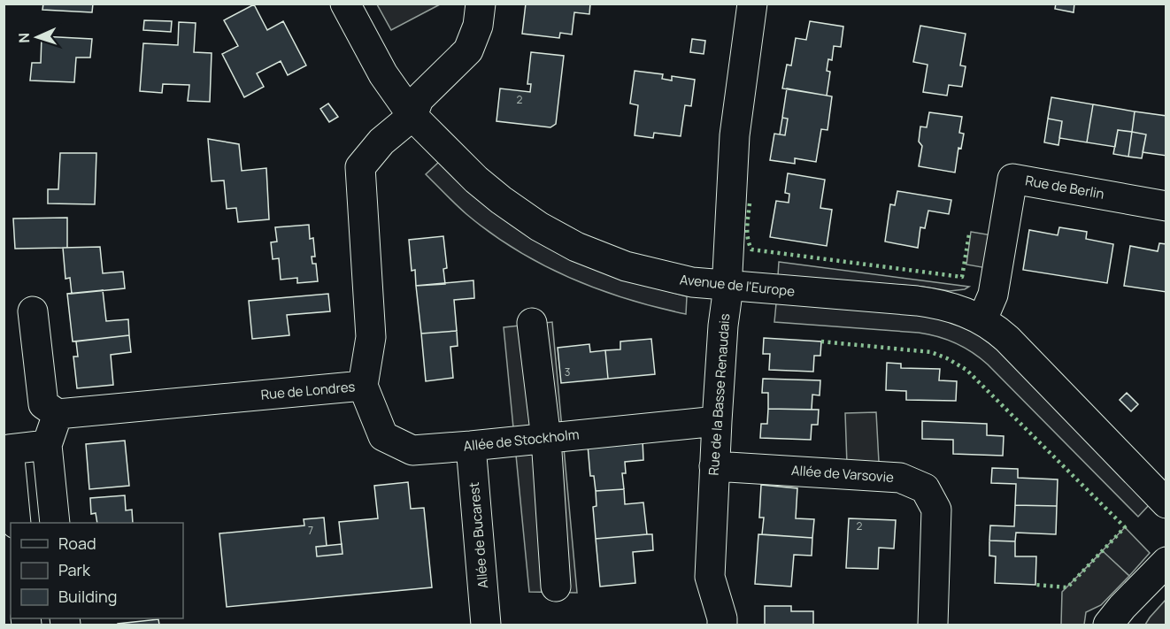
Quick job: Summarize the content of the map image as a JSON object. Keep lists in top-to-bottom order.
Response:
{
  "streets": {
    "street": [
      "Rue de Berlin",
      "Avenue de l'Europe",
      "Rue de Londres",
      "Rue de la Basse Renaudais",
      "Allée de Stockholm",
      "Allée de Varsovie",
      "Allée de Bucarest"
    ]
  },
  "crossings": [
    ["Rue de Berlin", "Avenue de l'Europe"],
    ["Avenue de l'Europe", "Rue de Londres"],
    ["Avenue de l'Europe", "Rue de la Basse Renaudais"],
    ["Rue de Londres", "Allée de Stockholm"],
    ["Rue de la Basse Renaudais", "Allée de Stockholm"],
    ["Rue de la Basse Renaudais", "Allée de Varsovie"],
    ["Allée de Stockholm", "Allée de Bucarest"]
  ],
  "house_numbers": [
    "2",
    "3",
    "2",
    "7"
  ],
  "legend": ["Road", "Park", "Building"],
  "north": "left"
}
